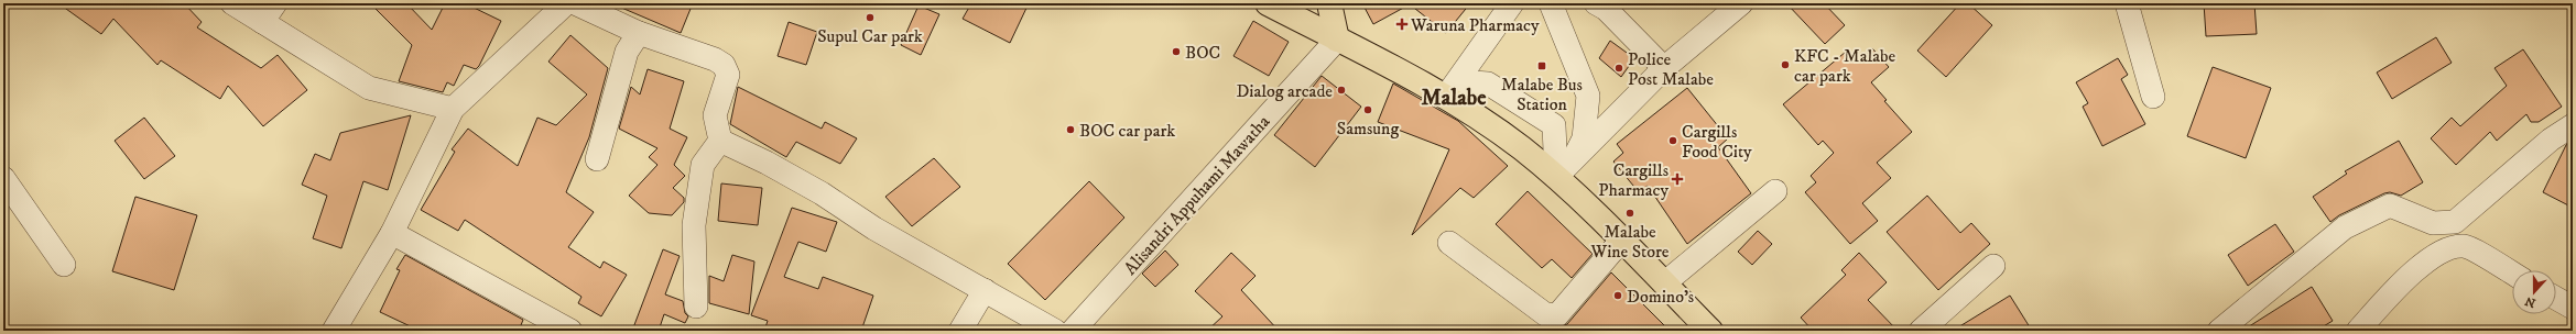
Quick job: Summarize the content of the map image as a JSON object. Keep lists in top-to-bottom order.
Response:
{
  "streets": {
    "street": ["Alisandri Appuhami Mawatha"]
  },
  "districts": ["Malabe"],
  "places": {
    "other": [
      "Supul Car park",
      "BOC",
      "KFC - Malabe car park",
      "Police Post Malabe",
      "Dialog arcade",
      "Samsung",
      "BOC car park",
      "Cargills Food City",
      "Malabe Wine Store",
      "Domino's"
    ],
    "health": ["Waruna Pharmacy", "Cargills Pharmacy"],
    "transit": ["Malabe Bus Station"]
  },
  "north": "bottom"
}
